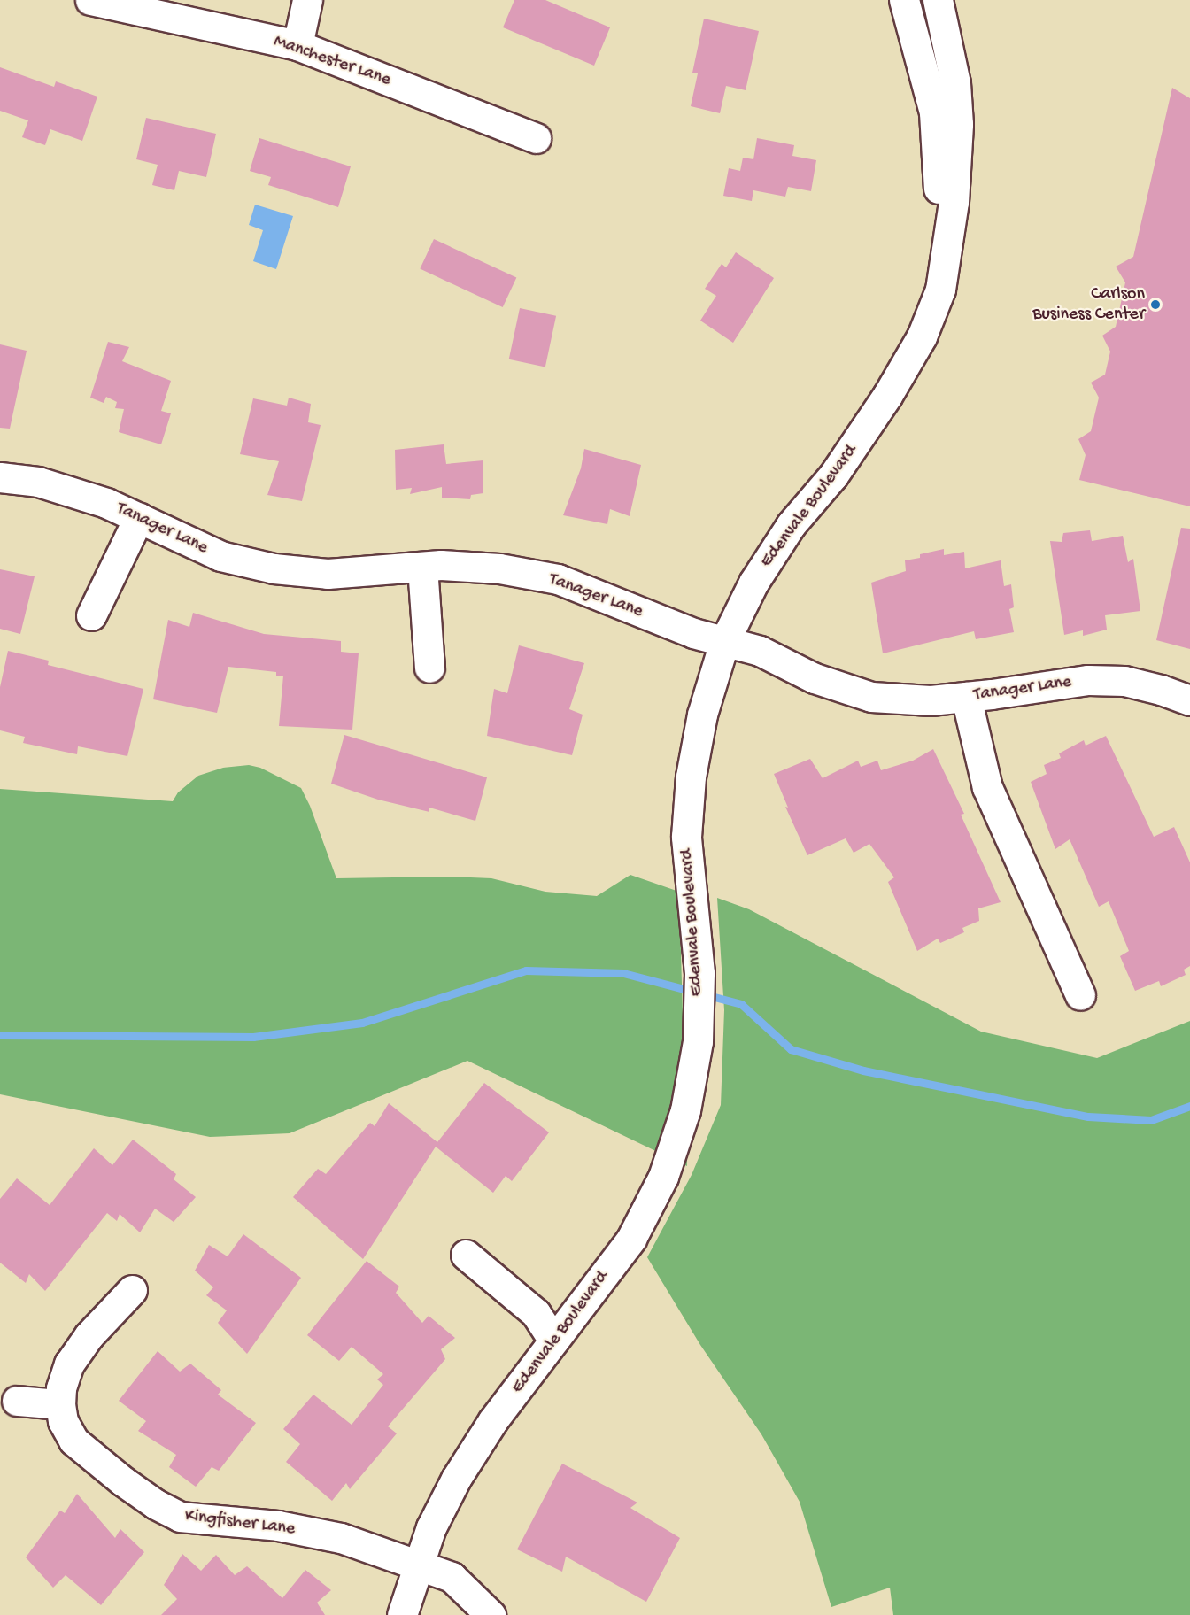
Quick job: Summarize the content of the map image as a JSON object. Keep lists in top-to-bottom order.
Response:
{
  "streets": {
    "street": [
      "Manchester Lane",
      "Edenvale Boulevard",
      "Tanager Lane",
      "Kingfisher Lane"
    ]
  },
  "crossings": [
    ["Edenvale Boulevard", "Tanager Lane"],
    ["Edenvale Boulevard", "Kingfisher Lane"]
  ],
  "places": ["Carlson Business Center"]
}
